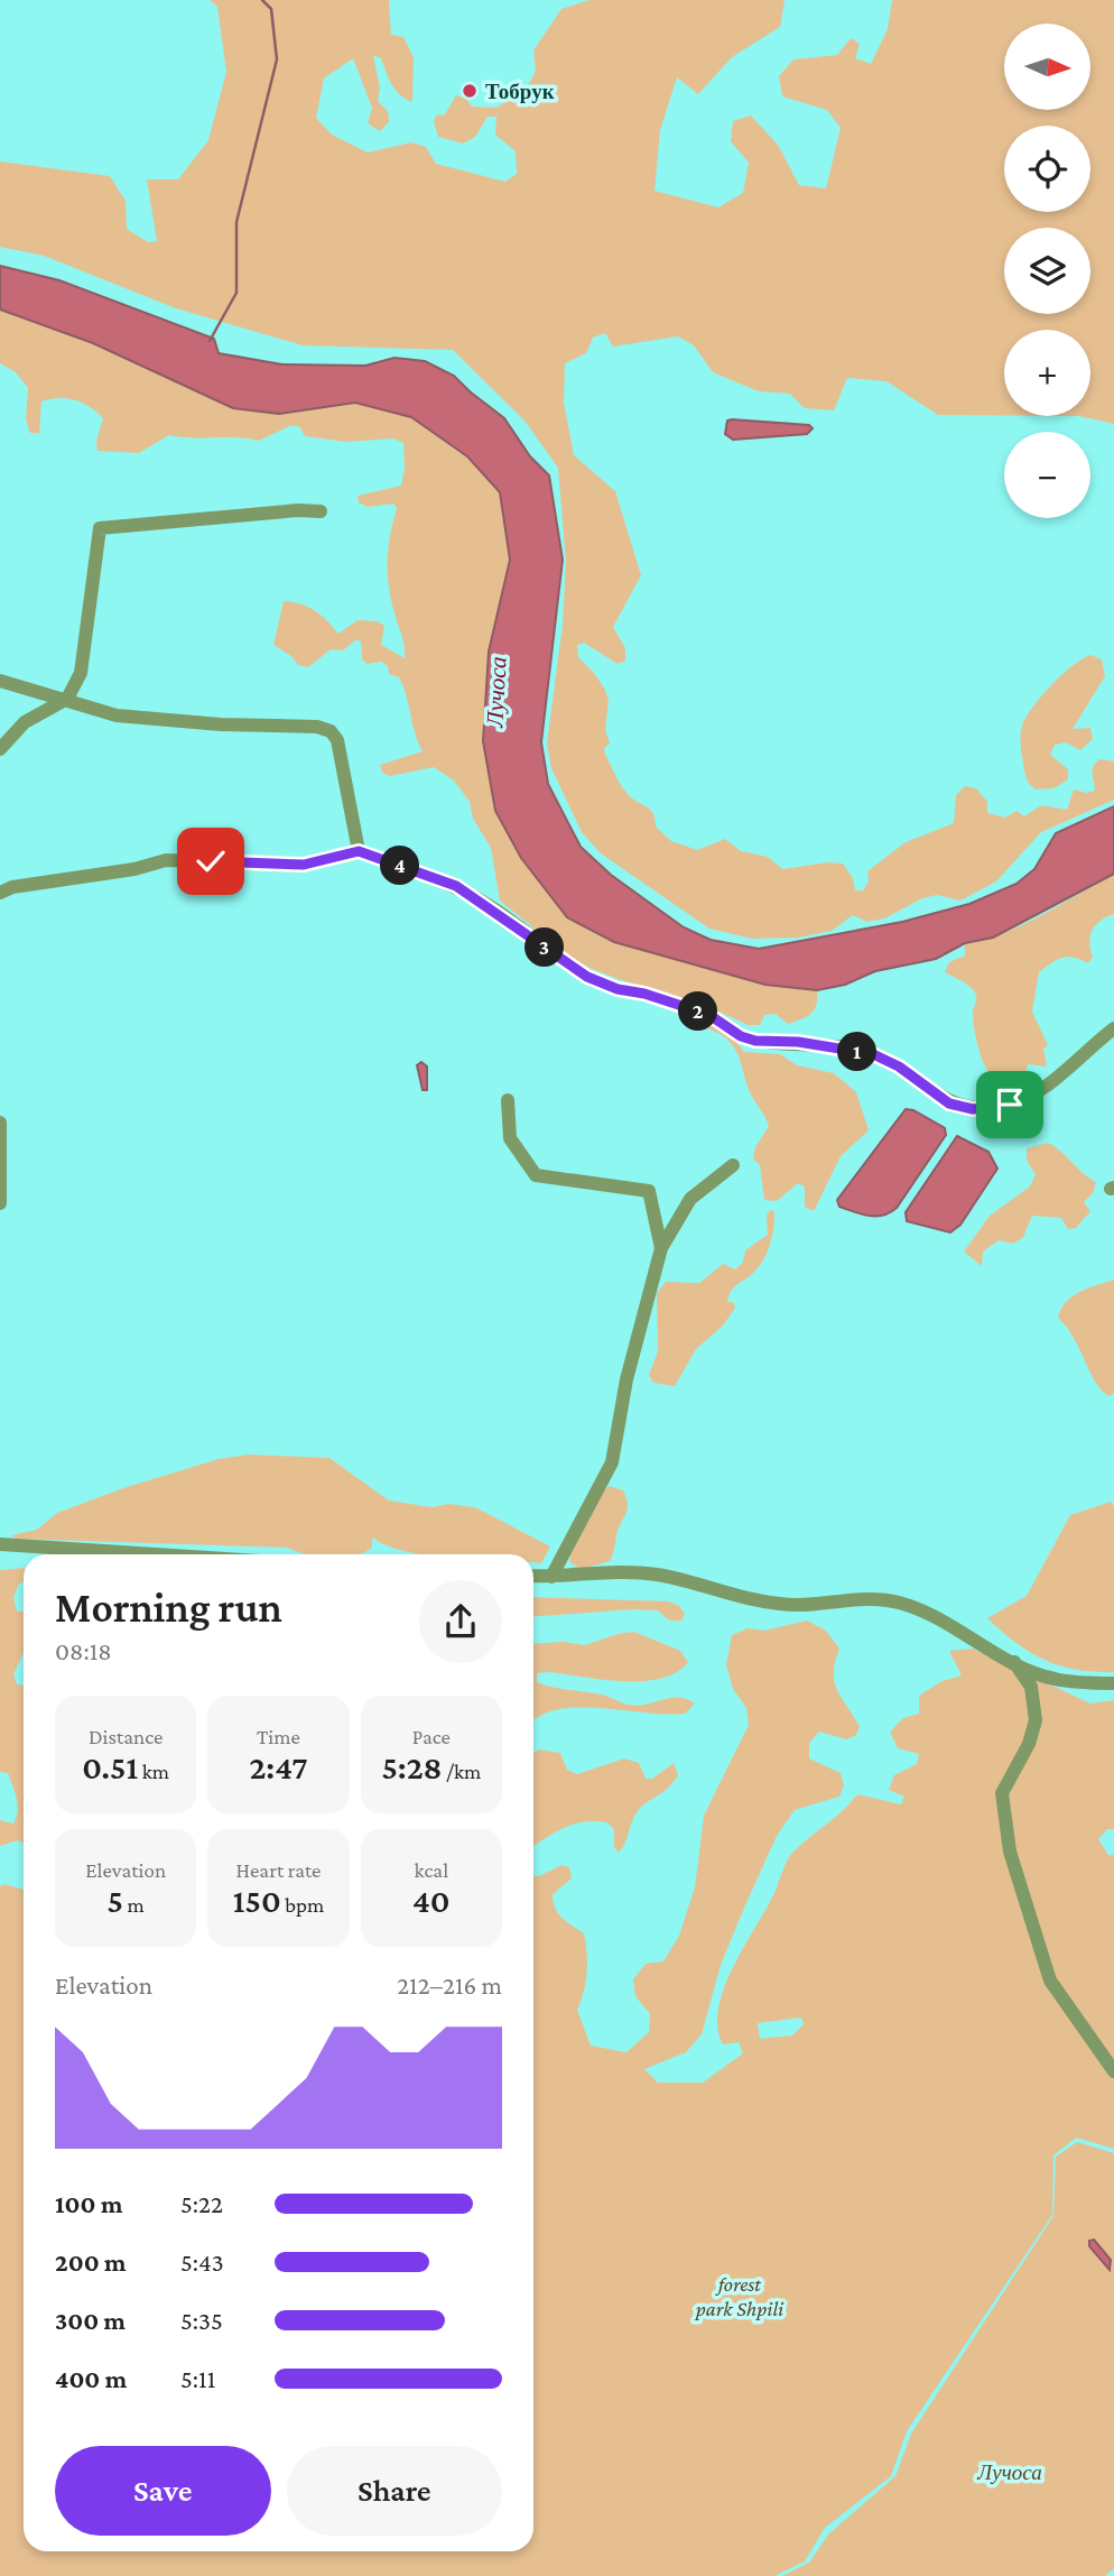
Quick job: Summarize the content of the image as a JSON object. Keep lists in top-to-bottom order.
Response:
{
  "water": ["Лучоса"],
  "parks": ["forest park Shpili", "Лучоса"],
  "places": ["Тобрук"],
  "north": "right",
  "page": {
    "map_buttons": ["+", "−"],
    "pins": [
      "4",
      "3",
      "2",
      "1"
    ],
    "heading": ["Morning run", "08:18"],
    "stats": [
      ["Distance", "0.51 km"],
      ["Time", "2:47"],
      ["Pace", "5:28 /km"],
      ["Elevation", "5 m"],
      ["Heart rate", "150 bpm"],
      ["kcal", "40"]
    ],
    "chart": ["Elevation", "212–216 m"],
    "list": [
      {
        "name": "100 m",
        "note": "5:22"
      },
      {
        "name": "200 m",
        "note": "5:43"
      },
      {
        "name": "300 m",
        "note": "5:35"
      },
      {
        "name": "400 m",
        "note": "5:11"
      }
    ],
    "buttons": ["Save", "Share"]
  }
}
